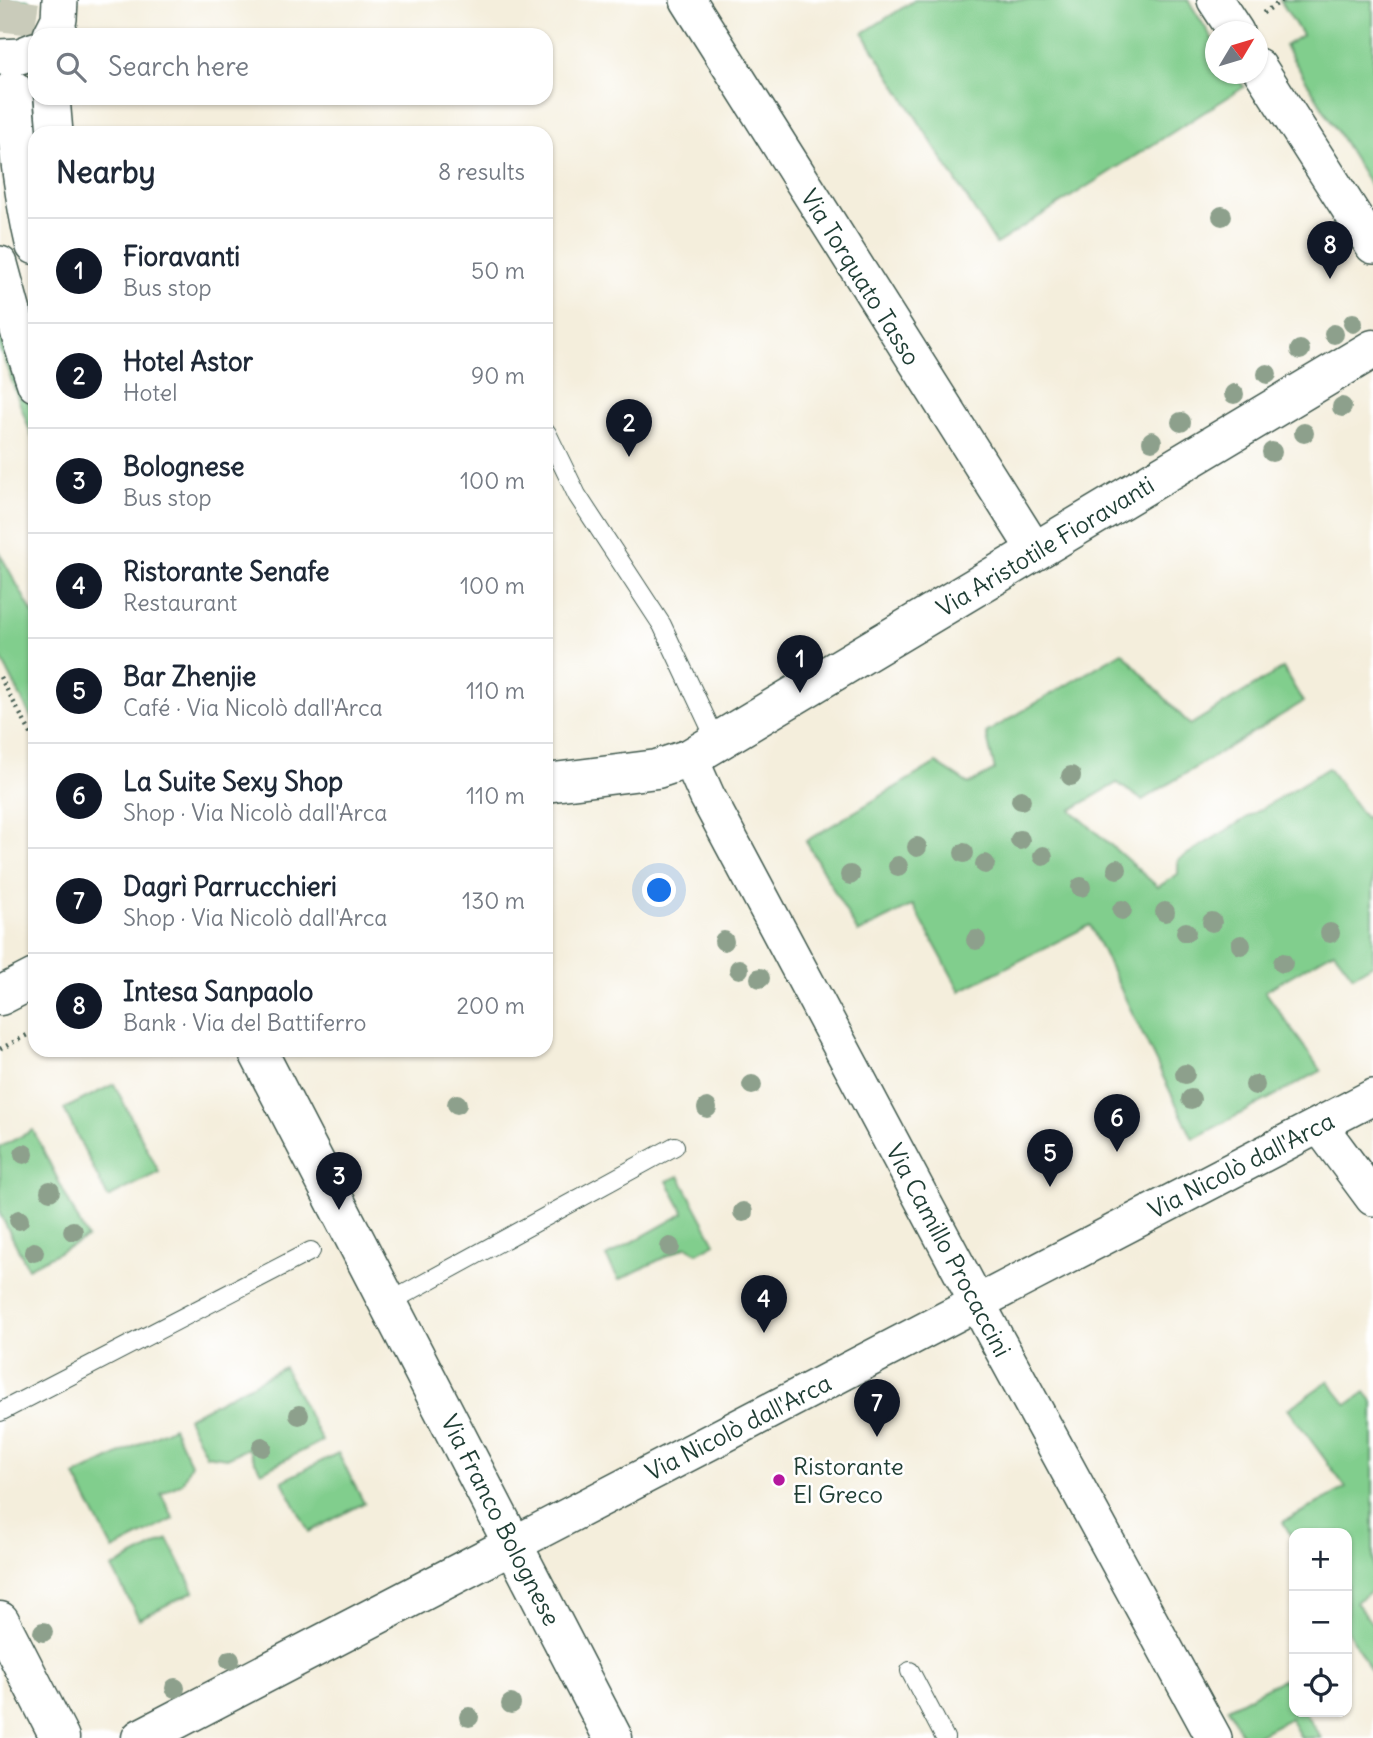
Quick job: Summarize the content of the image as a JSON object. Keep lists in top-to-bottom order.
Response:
{
  "streets": {
    "street": [
      "Via Torquato Tasso",
      "Via Aristotile Fioravanti",
      "Via Nicolò dall'Arca",
      "Via Camillo Procaccini",
      "Via Franco Bolognese"
    ]
  },
  "crossings": [
    ["Via Torquato Tasso", "Via Aristotile Fioravanti"],
    ["Via Aristotile Fioravanti", "Via Camillo Procaccini"],
    ["Via Nicolò dall'Arca", "Via Camillo Procaccini"],
    ["Via Nicolò dall'Arca", "Via Franco Bolognese"]
  ],
  "places": ["Ristorante El Greco"],
  "north": "top right",
  "page": {
    "search": "Search here",
    "heading": ["Nearby", "8 results"],
    "list": [
      {
        "mark": "1",
        "name": "Fioravanti",
        "note": "Bus stop",
        "value": "50 m"
      },
      {
        "mark": "2",
        "name": "Hotel Astor",
        "note": "Hotel",
        "value": "90 m"
      },
      {
        "mark": "3",
        "name": "Bolognese",
        "note": "Bus stop",
        "value": "100 m"
      },
      {
        "mark": "4",
        "name": "Ristorante Senafe",
        "note": "Restaurant",
        "value": "100 m"
      },
      {
        "mark": "5",
        "name": "Bar Zhenjie",
        "note": "Café · Via Nicolò dall'Arca",
        "value": "110 m"
      },
      {
        "mark": "6",
        "name": "La Suite Sexy Shop",
        "note": "Shop · Via Nicolò dall'Arca",
        "value": "110 m"
      },
      {
        "mark": "7",
        "name": "Dagrì Parrucchieri",
        "note": "Shop · Via Nicolò dall'Arca",
        "value": "130 m"
      },
      {
        "mark": "8",
        "name": "Intesa Sanpaolo",
        "note": "Bank · Via del Battiferro",
        "value": "200 m"
      }
    ],
    "pins": [
      "8",
      "2",
      "1",
      "6",
      "5",
      "3",
      "4",
      "7"
    ],
    "map_buttons": ["+", "−"]
  }
}
